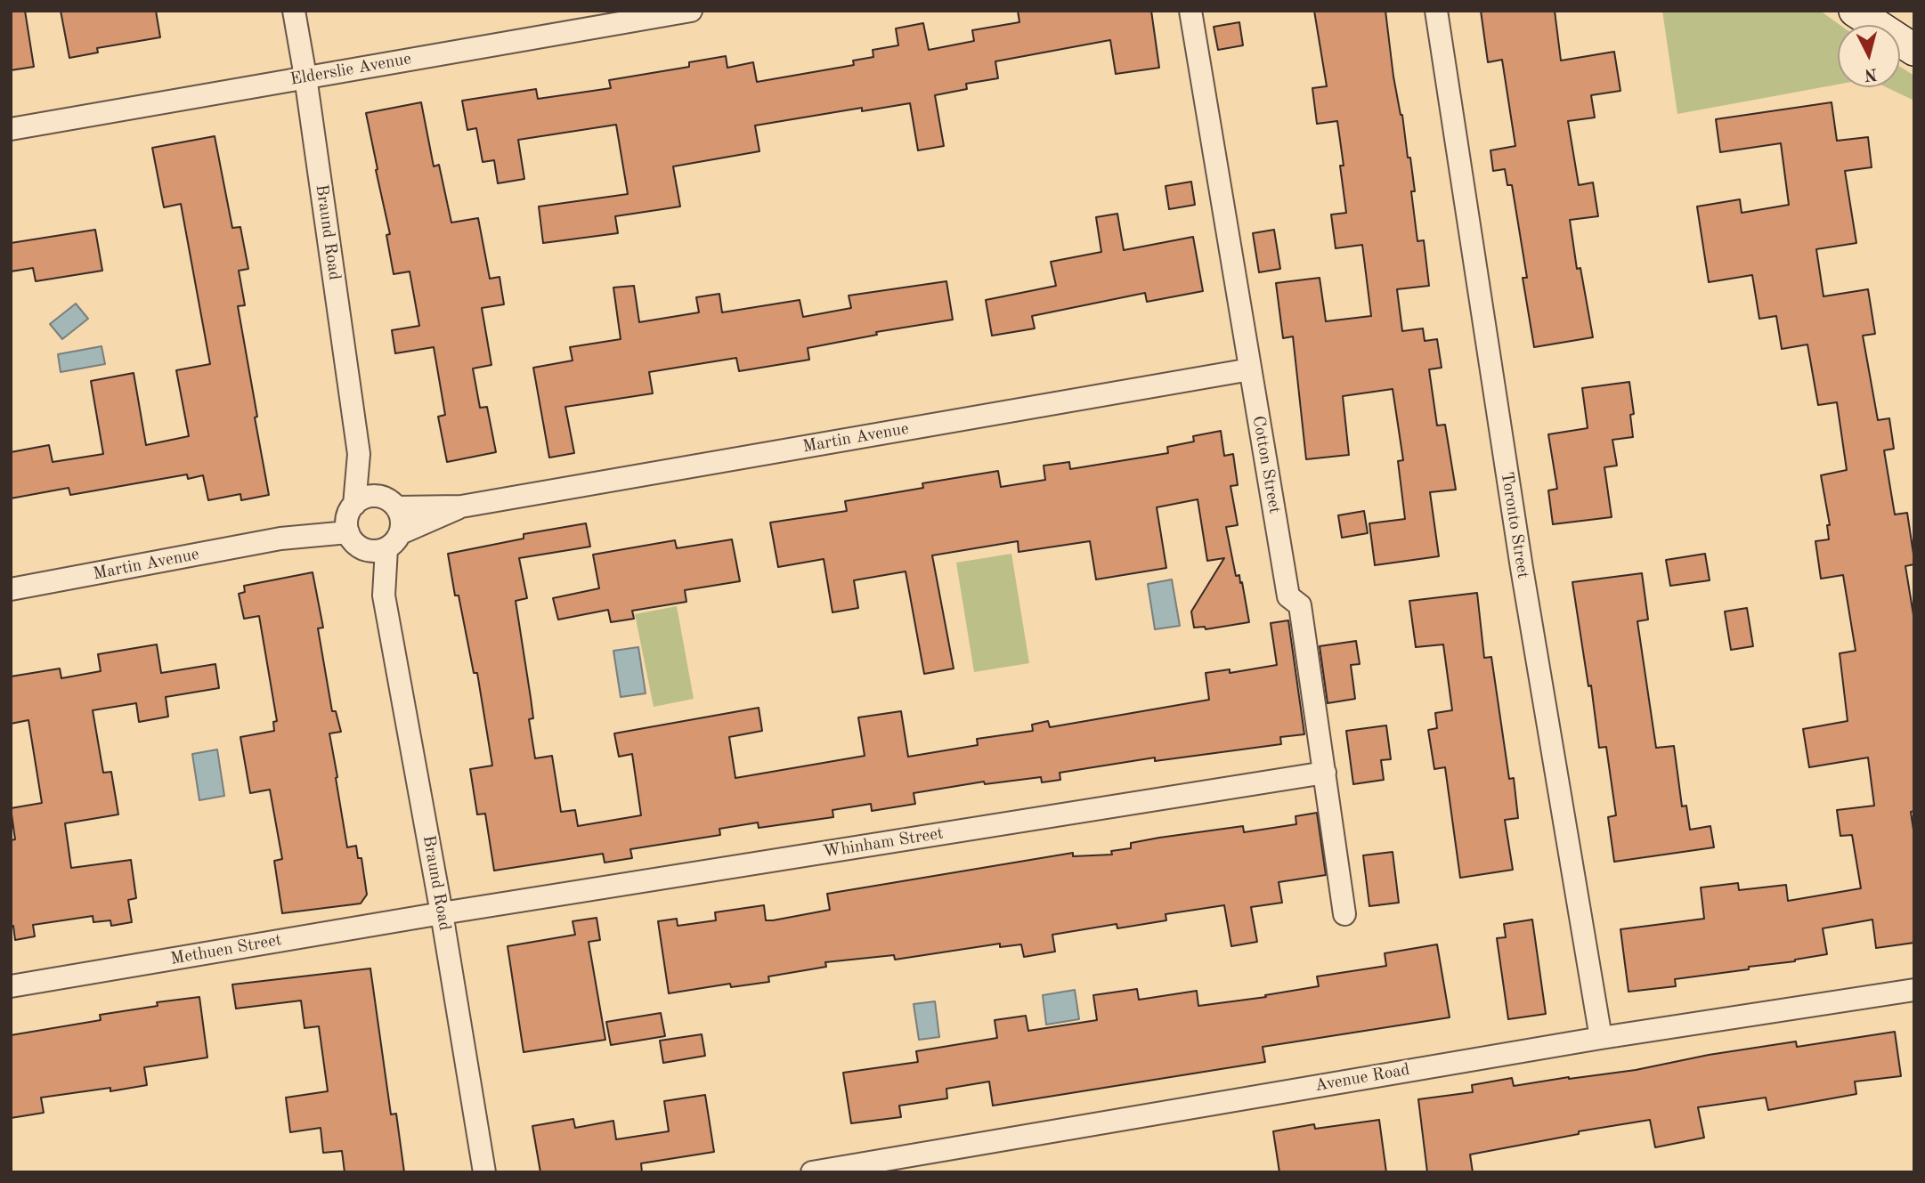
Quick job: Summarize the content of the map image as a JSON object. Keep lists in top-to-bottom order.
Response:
{
  "streets": {
    "street": [
      "Elderslie Avenue",
      "Braund Road",
      "Martin Avenue",
      "Cotton Street",
      "Toronto Street",
      "Whinham Street",
      "Methuen Street",
      "Avenue Road"
    ]
  },
  "crossings": [
    ["Elderslie Avenue", "Braund Road"],
    ["Braund Road", "Martin Avenue"],
    ["Braund Road", "Whinham Street"],
    ["Braund Road", "Methuen Street"],
    ["Martin Avenue", "Cotton Street"],
    ["Cotton Street", "Whinham Street"],
    ["Toronto Street", "Avenue Road"],
    ["Whinham Street", "Methuen Street"]
  ],
  "north": "bottom"
}
